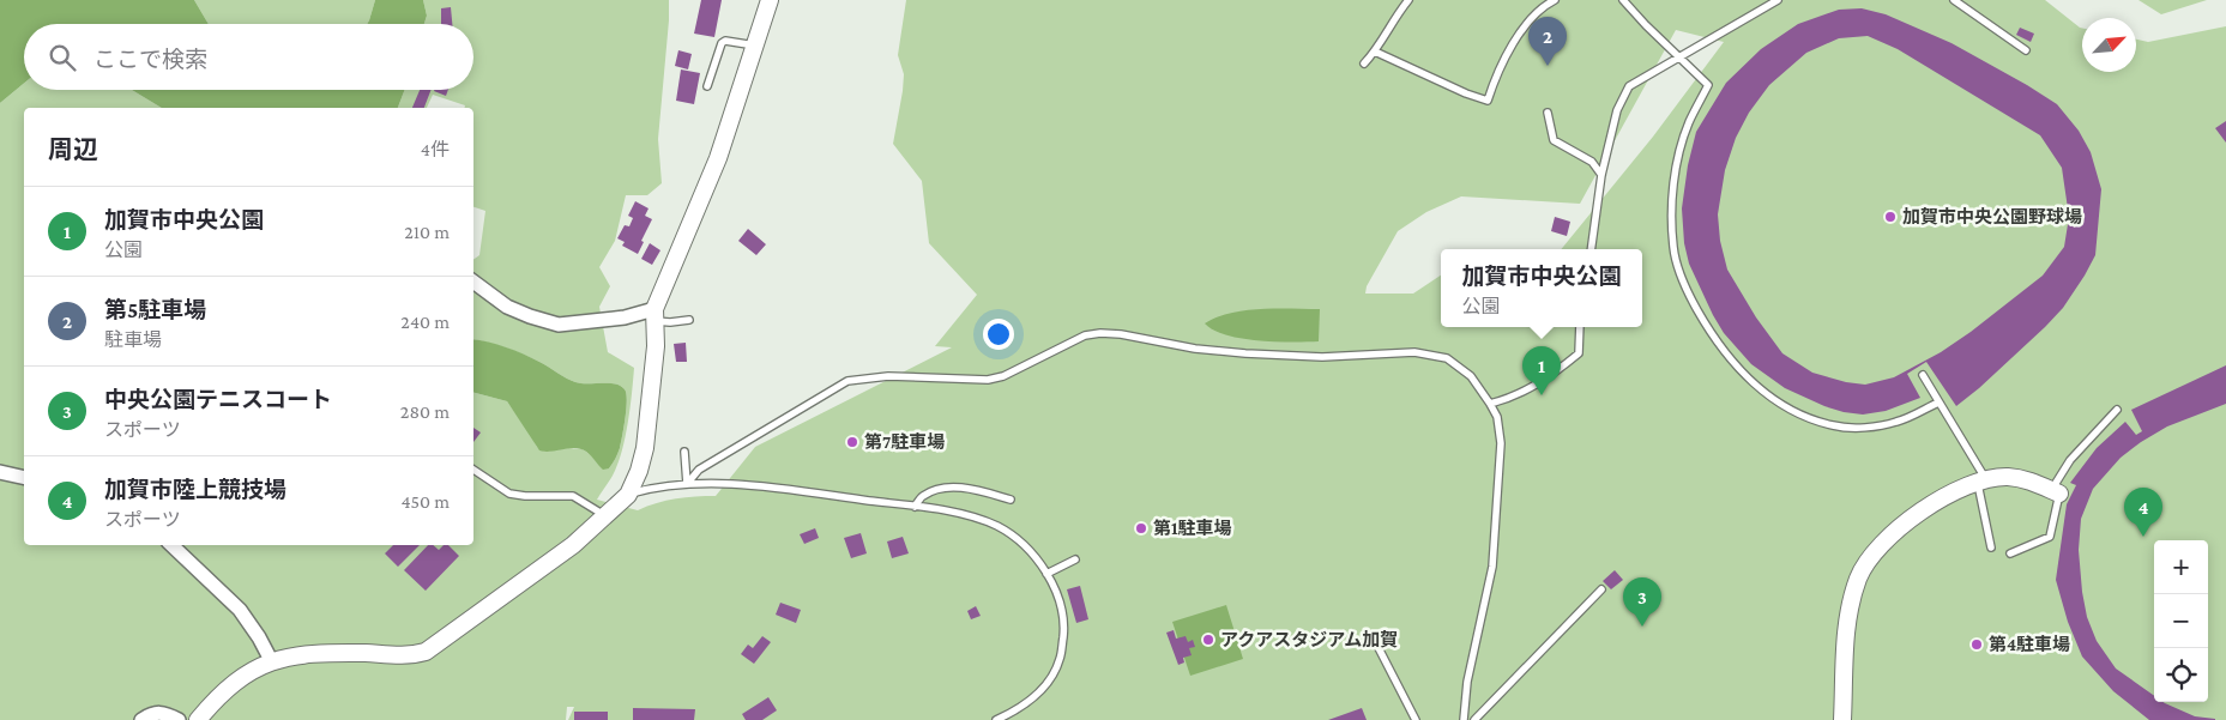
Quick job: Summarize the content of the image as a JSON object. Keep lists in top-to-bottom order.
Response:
{
  "places": [
    "加賀市中央公園野球場",
    "第7駐車場",
    "第1駐車場",
    "アクアスタジアム加賀",
    "第4駐車場"
  ],
  "north": "top right",
  "page": {
    "pins": [
      "2",
      "1",
      "4",
      "3"
    ],
    "search": "ここで検索",
    "heading": ["周辺", "4件"],
    "list": [
      {
        "mark": "1",
        "name": "加賀市中央公園",
        "note": "公園",
        "value": "210 m"
      },
      {
        "mark": "2",
        "name": "第5駐車場",
        "note": "駐車場",
        "value": "240 m"
      },
      {
        "mark": "3",
        "name": "中央公園テニスコート",
        "note": "スポーツ",
        "value": "280 m"
      },
      {
        "mark": "4",
        "name": "加賀市陸上競技場",
        "note": "スポーツ",
        "value": "450 m"
      }
    ],
    "popup": ["加賀市中央公園", "公園"],
    "map_buttons": ["+", "−"]
  }
}
